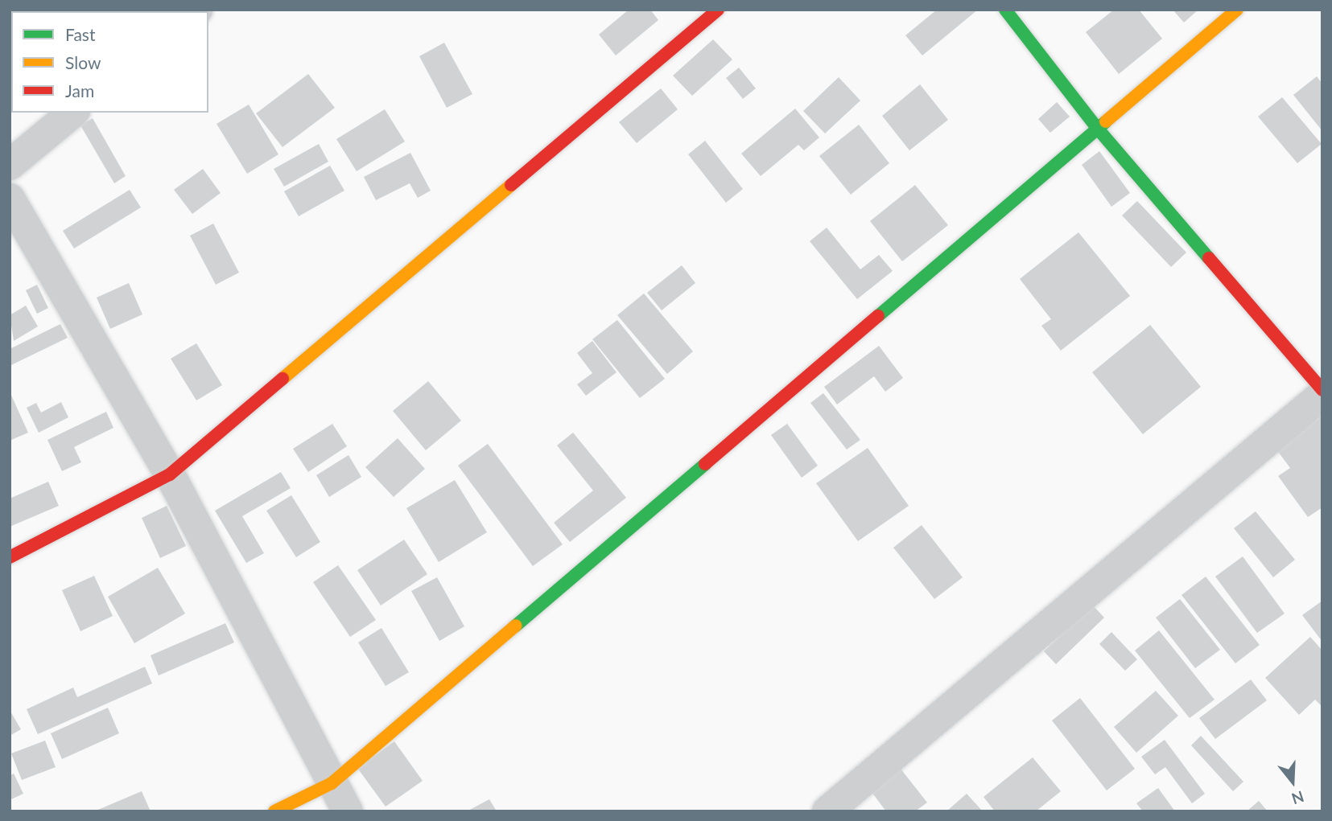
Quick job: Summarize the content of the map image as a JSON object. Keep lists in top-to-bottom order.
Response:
{
  "legend": ["Fast", "Slow", "Jam"],
  "north": "bottom"
}
